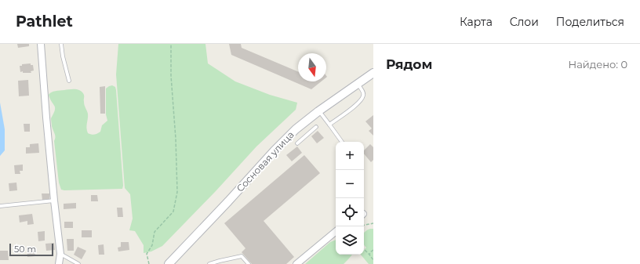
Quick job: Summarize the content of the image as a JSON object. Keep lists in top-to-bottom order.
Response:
{
  "streets": {
    "street": ["Сосновая улица"]
  },
  "scale_bar": "50 m",
  "north": "bottom",
  "page": {
    "header": "Pathlet",
    "nav": ["Карта", "Слои", "Поделиться"],
    "heading": ["Рядом", "Найдено: 0"],
    "map_buttons": ["+", "−"],
    "scale": "50 m"
  }
}
